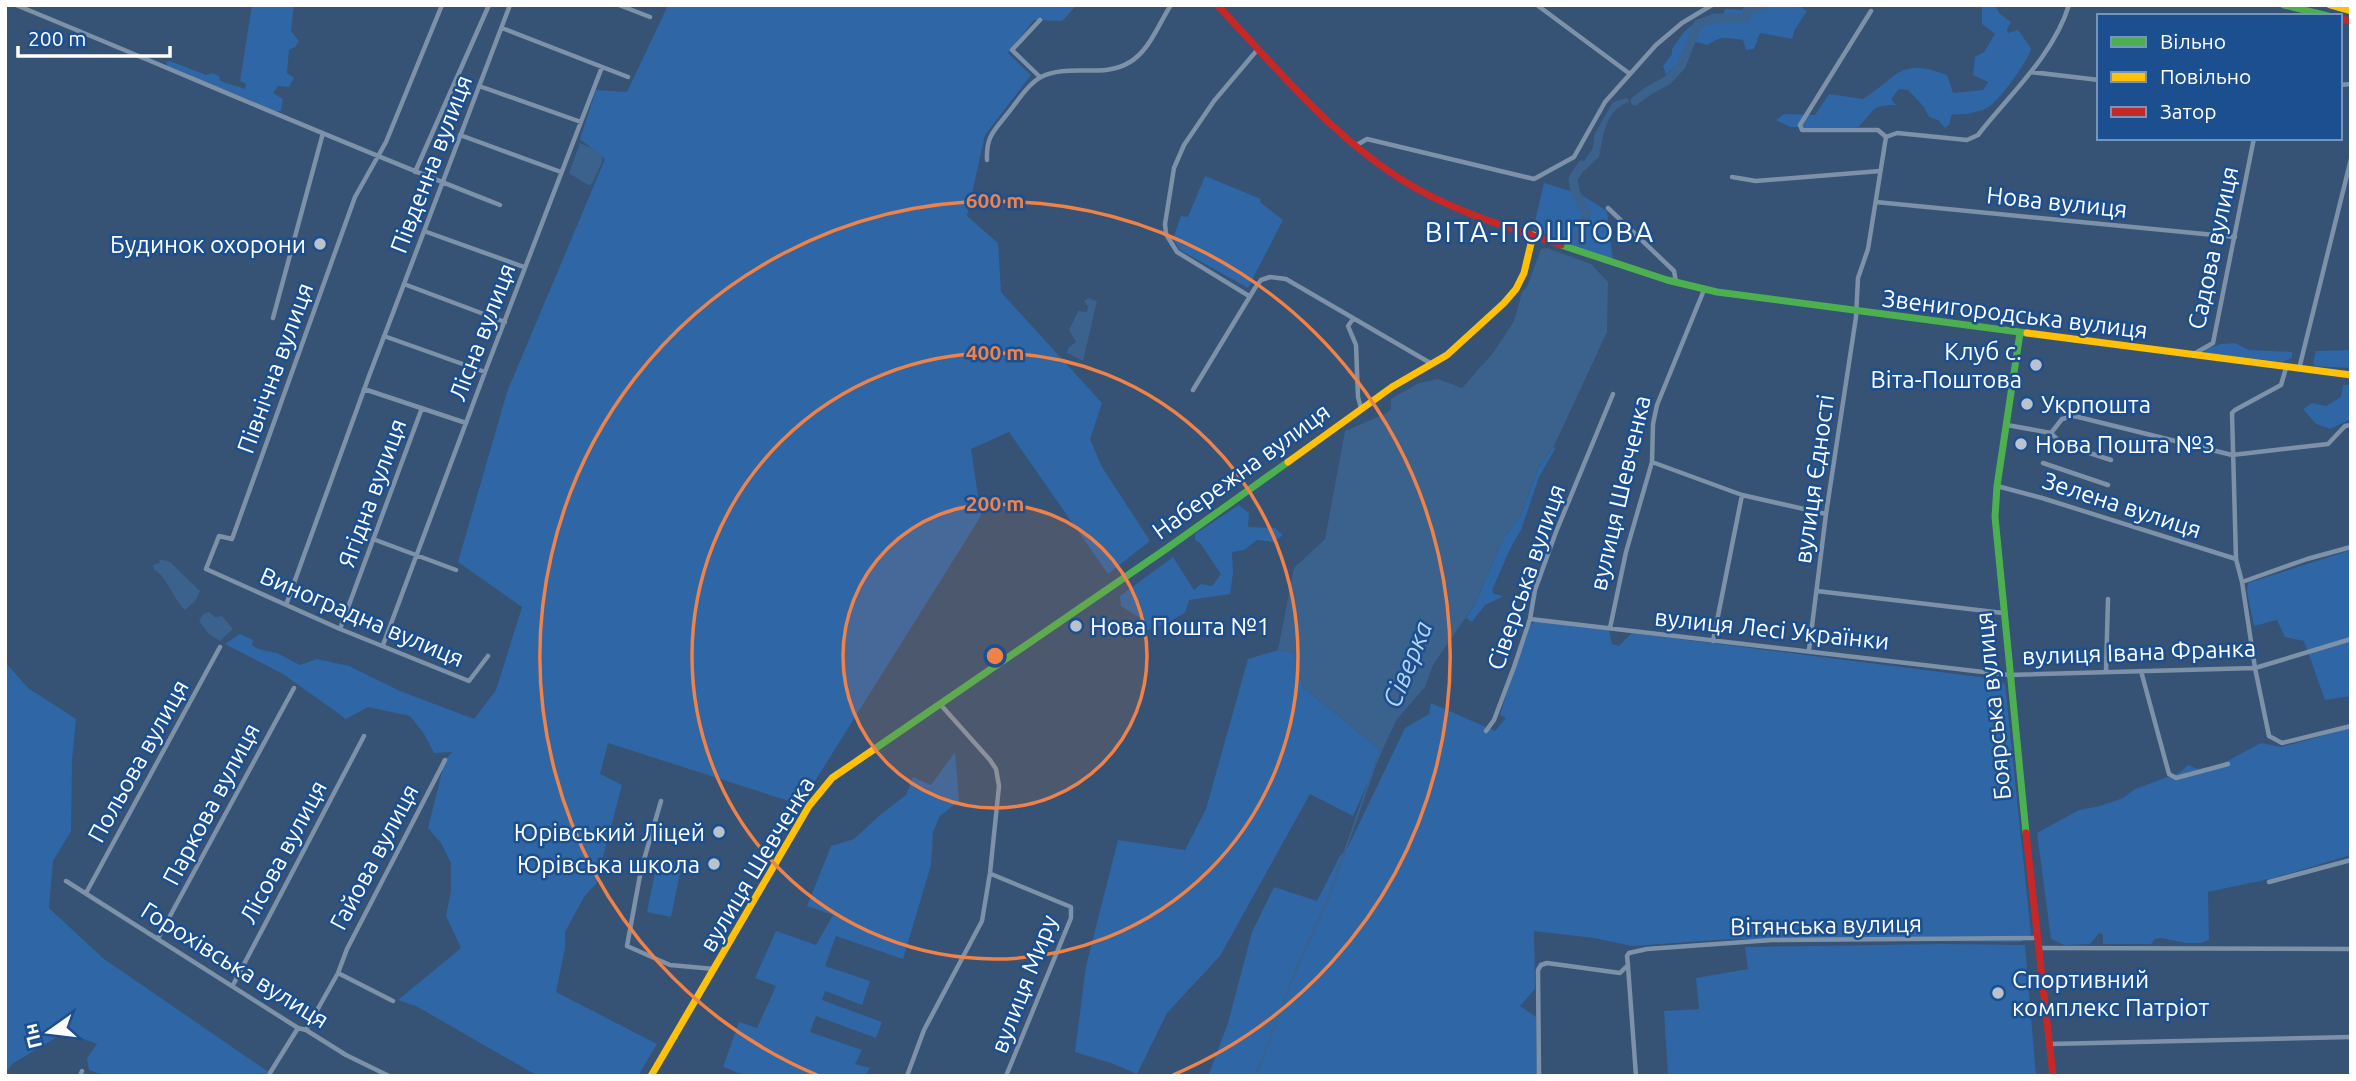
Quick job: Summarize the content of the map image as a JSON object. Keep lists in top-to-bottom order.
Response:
{
  "streets": {
    "main road": [
      "Звенигородська вулиця",
      "Набережна вулиця",
      "вулиця Шевченка",
      "Боярська вулиця"
    ],
    "street": [
      "Південна вулиця",
      "Нова вулиця",
      "Садова вулиця",
      "Лісна вулиця",
      "Північна вулиця",
      "вулиця Єдності",
      "Ягідна вулиця",
      "Зелена вулиця",
      "Сіверська вулиця",
      "Виноградна вулиця",
      "вулиця Лесі Українки",
      "вулиця Івана Франка",
      "Польова вулиця",
      "Паркова вулиця",
      "Лісова вулиця",
      "Гайова вулиця",
      "Вітянська вулиця",
      "Горохівська вулиця",
      "вулиця Миру"
    ]
  },
  "crossings": [
    ["Південна вулиця", "Виноградна вулиця"],
    ["Нова вулиця", "Садова вулиця"],
    ["Садова вулиця", "Звенигородська вулиця"],
    ["Звенигородська вулиця", "Набережна вулиця"],
    ["Звенигородська вулиця", "вулиця Єдності"],
    ["Звенигородська вулиця", "вулиця Шевченка"],
    ["Звенигородська вулиця", "Зелена вулиця"],
    ["Звенигородська вулиця", "Боярська вулиця"],
    ["Лісна вулиця", "Виноградна вулиця"],
    ["Північна вулиця", "Виноградна вулиця"],
    ["Набережна вулиця", "вулиця Шевченка"],
    ["вулиця Єдності", "вулиця Лесі Українки"],
    ["Ягідна вулиця", "Виноградна вулиця"],
    ["вулиця Шевченка", "вулиця Лесі Українки"],
    ["Зелена вулиця", "вулиця Івана Франка"],
    ["Зелена вулиця", "Боярська вулиця"],
    ["Сіверська вулиця", "вулиця Лесі Українки"],
    ["вулиця Лесі Українки", "вулиця Івана Франка"],
    ["вулиця Лесі Українки", "Боярська вулиця"],
    ["вулиця Івана Франка", "Боярська вулиця"],
    ["Боярська вулиця", "Вітянська вулиця"],
    ["Польова вулиця", "Горохівська вулиця"],
    ["Паркова вулиця", "Горохівська вулиця"],
    ["Лісова вулиця", "Горохівська вулиця"],
    ["Гайова вулиця", "Горохівська вулиця"]
  ],
  "districts": ["ВІТА-ПОШТОВА"],
  "water": ["Сіверка"],
  "places": [
    "Будинок охорони",
    "Клуб с. Віта-Поштова",
    "Укрпошта",
    "Нова Пошта №3",
    "Нова Пошта №1",
    "Юрівський Ліцей",
    "Юрівська школа",
    "Спортивний комплекс Патріот"
  ],
  "legend": ["Вільно", "Повільно", "Затор"],
  "scale_bar": "200 m",
  "north": "left",
  "rings": ["600 m", "400 m", "200 m"]
}
